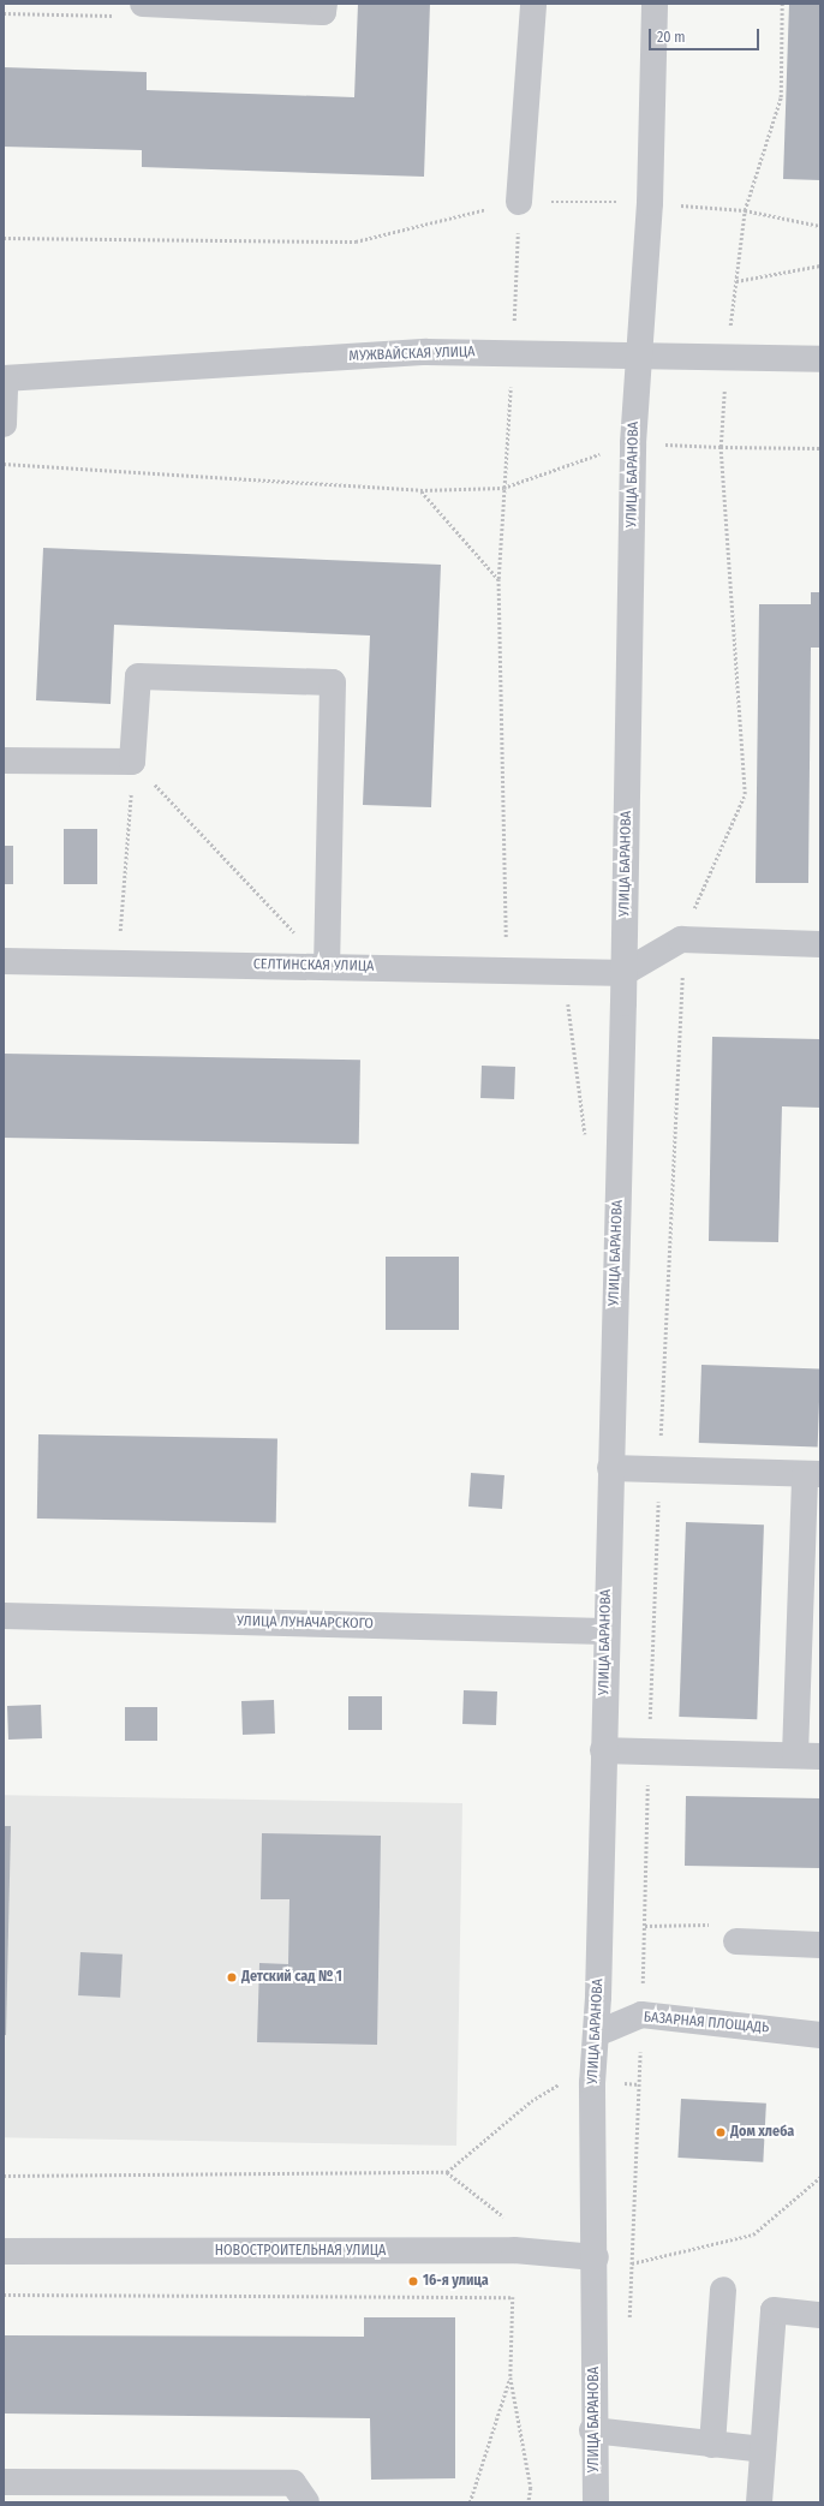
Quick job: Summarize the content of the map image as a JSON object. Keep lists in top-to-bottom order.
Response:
{
  "streets": {
    "street": [
      "МУЖВАЙСКАЯ УЛИЦА",
      "УЛИЦА БАРАНОВА",
      "СЕЛТИНСКАЯ УЛИЦА",
      "УЛИЦА ЛУНАЧАРСКОГО",
      "БАЗАРНАЯ ПЛОЩАДЬ",
      "НОВОСТРОИТЕЛЬНАЯ УЛИЦА"
    ]
  },
  "crossings": [
    ["МУЖВАЙСКАЯ УЛИЦА", "УЛИЦА БАРАНОВА"],
    ["УЛИЦА БАРАНОВА", "СЕЛТИНСКАЯ УЛИЦА"],
    ["УЛИЦА БАРАНОВА", "УЛИЦА ЛУНАЧАРСКОГО"],
    ["УЛИЦА БАРАНОВА", "БАЗАРНАЯ ПЛОЩАДЬ"],
    ["УЛИЦА БАРАНОВА", "НОВОСТРОИТЕЛЬНАЯ УЛИЦА"]
  ],
  "places": ["Детский сад № 1", "Дом хлеба", "16-я улица"],
  "scale_bar": "20 m"
}
